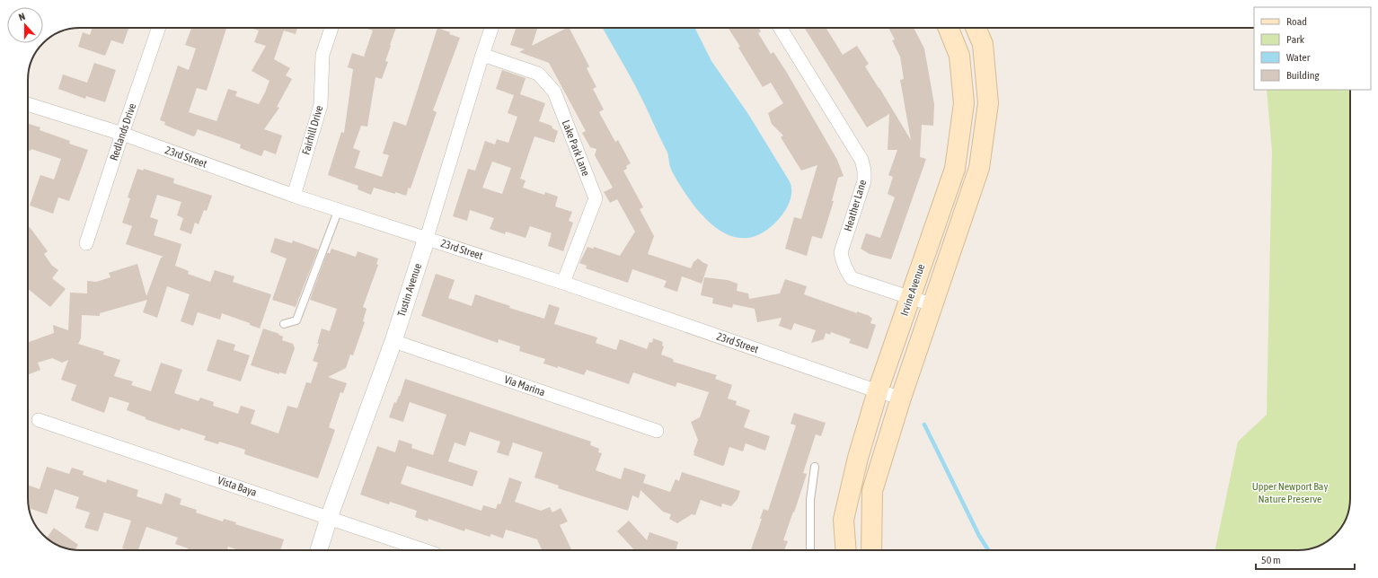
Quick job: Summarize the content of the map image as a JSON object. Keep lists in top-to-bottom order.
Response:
{
  "streets": {
    "main road": ["Irvine Avenue"],
    "street": [
      "Fairhill Drive",
      "Redlands Drive",
      "Lake Park Lane",
      "23rd Street",
      "Heather Lane",
      "Tustin Avenue",
      "Via Marina",
      "Vista Baya"
    ]
  },
  "crossings": [
    ["Fairhill Drive", "23rd Street"],
    ["Redlands Drive", "23rd Street"],
    ["Lake Park Lane", "23rd Street"],
    ["Lake Park Lane", "Tustin Avenue"],
    ["23rd Street", "Tustin Avenue"],
    ["23rd Street", "Irvine Avenue"],
    ["Heather Lane", "Irvine Avenue"],
    ["Tustin Avenue", "Via Marina"],
    ["Tustin Avenue", "Vista Baya"]
  ],
  "parks": ["Upper Newport Bay Nature Preserve"],
  "legend": [
    "Road",
    "Park",
    "Water",
    "Building"
  ],
  "scale_bar": "50 m",
  "north": "top"
}
